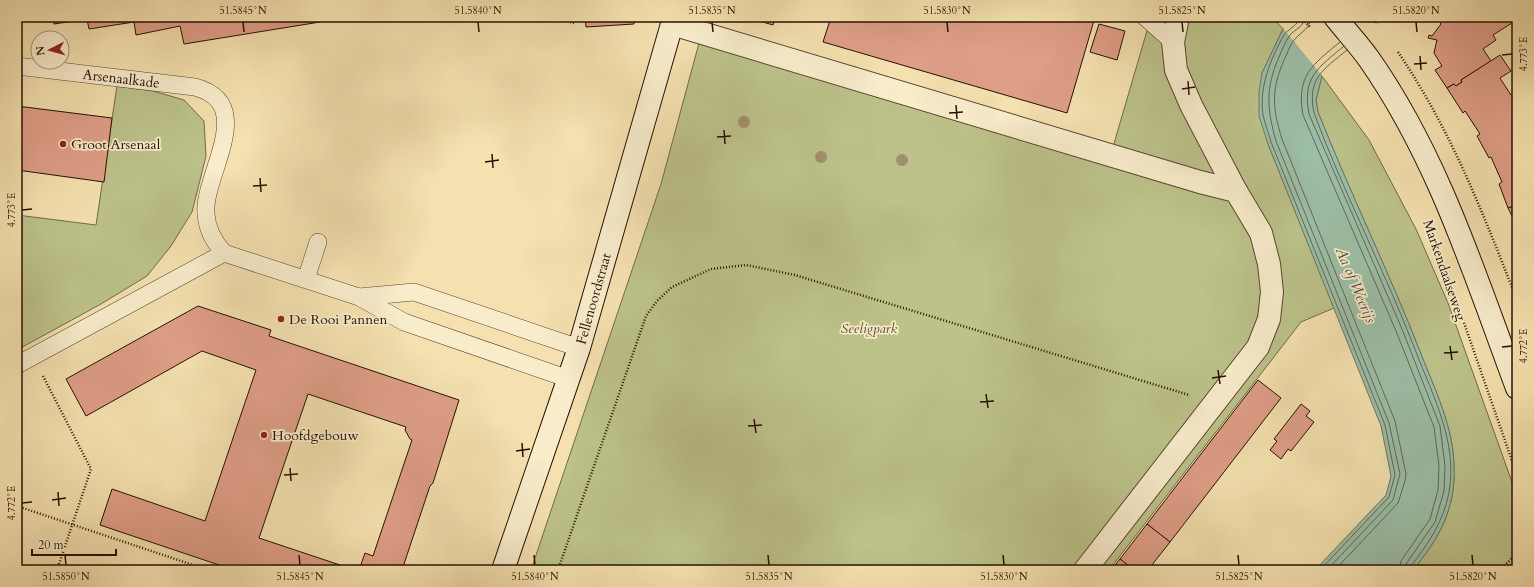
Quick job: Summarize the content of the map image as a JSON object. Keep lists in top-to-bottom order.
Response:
{
  "streets": {
    "street": ["Markendaalseweg", "Fellenoordstraat"],
    "lane": ["Arsenaalkade"]
  },
  "water": ["Aa of Weerijs"],
  "parks": ["Seeligpark"],
  "places": ["Groot Arsenaal", "De Rooi Pannen", "Hoofdgebouw"],
  "scale_bar": "20 m",
  "north": "left",
  "coordinates": [
    "51.5845°N",
    "51.5840°N",
    "51.5835°N",
    "51.5830°N",
    "51.5825°N",
    "51.5820°N",
    "4.773°E",
    "4.772°E",
    "51.5850°N"
  ]
}
